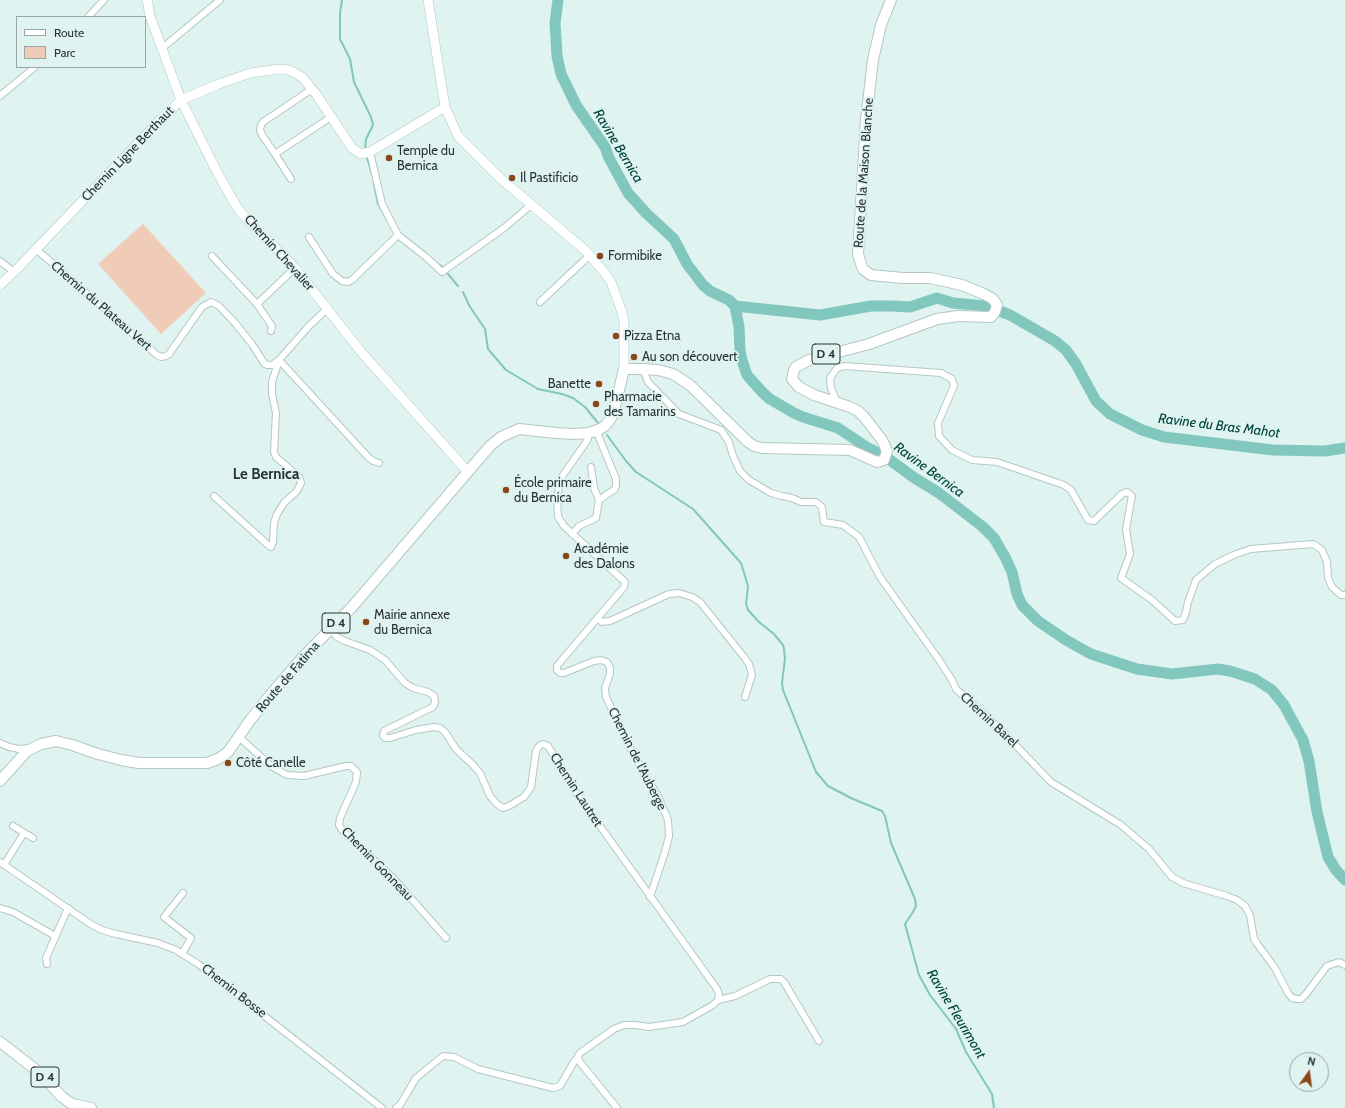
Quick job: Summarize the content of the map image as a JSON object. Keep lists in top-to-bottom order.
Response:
{
  "streets": {
    "main road": ["Route de la Maison Blanche", "D 4", "Route de Fatima"],
    "street": [
      "Chemin Ligne Berthaut",
      "Chemin Chevalier",
      "Chemin du Plateau Vert",
      "Chemin Barel",
      "Chemin de l'Auberge",
      "Chemin Lautret",
      "Chemin Gonneau",
      "Chemin Bosse"
    ]
  },
  "crossings": [
    ["Chemin Ligne Berthaut", "Chemin Chevalier"],
    ["Chemin Ligne Berthaut", "Chemin du Plateau Vert"],
    ["Route de la Maison Blanche", "Chemin Barel"],
    ["Chemin Chevalier", "Route de Fatima"],
    ["Route de Fatima", "Chemin de l'Auberge"],
    ["Route de Fatima", "Chemin Lautret"],
    ["Route de Fatima", "Chemin Gonneau"],
    ["Chemin de l'Auberge", "Chemin Lautret"]
  ],
  "districts": ["Le Bernica"],
  "water": ["Ravine Bernica", "Ravine du Bras Mahot", "Ravine Fleurimont"],
  "places": [
    "Temple du Bernica",
    "Il Pastificio",
    "Formibike",
    "Pizza Etna",
    "Au son découvert",
    "Banette",
    "Pharmacie des Tamarins",
    "École primaire du Bernica",
    "Académie des Dalons",
    "Mairie annexe du Bernica",
    "Côté Canelle"
  ],
  "legend": ["Route", "Parc"],
  "north": "top"
}
